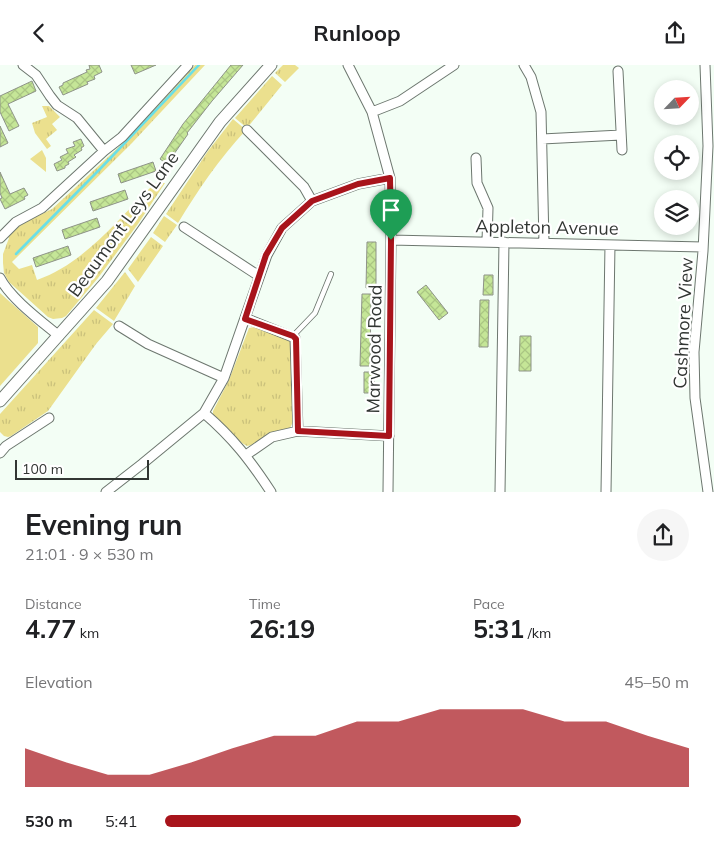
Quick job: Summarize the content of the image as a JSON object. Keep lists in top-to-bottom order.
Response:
{
  "streets": {
    "street": [
      "Beaumont Leys Lane",
      "Appleton Avenue",
      "Cashmore View",
      "Marwood Road"
    ]
  },
  "crossings": [
    ["Appleton Avenue", "Cashmore View"],
    ["Appleton Avenue", "Marwood Road"]
  ],
  "scale_bar": "100 m",
  "north": "top right",
  "page": {
    "header": "Runloop",
    "scale": "100 m",
    "heading": ["Evening run", "21:01 · 9 × 530 m"],
    "stats": [
      ["Distance", "4.77 km"],
      ["Time", "26:19"],
      ["Pace", "5:31 /km"]
    ],
    "chart": ["Elevation", "45–50 m"],
    "list": [
      {
        "name": "530 m",
        "note": "5:41"
      }
    ]
  }
}
